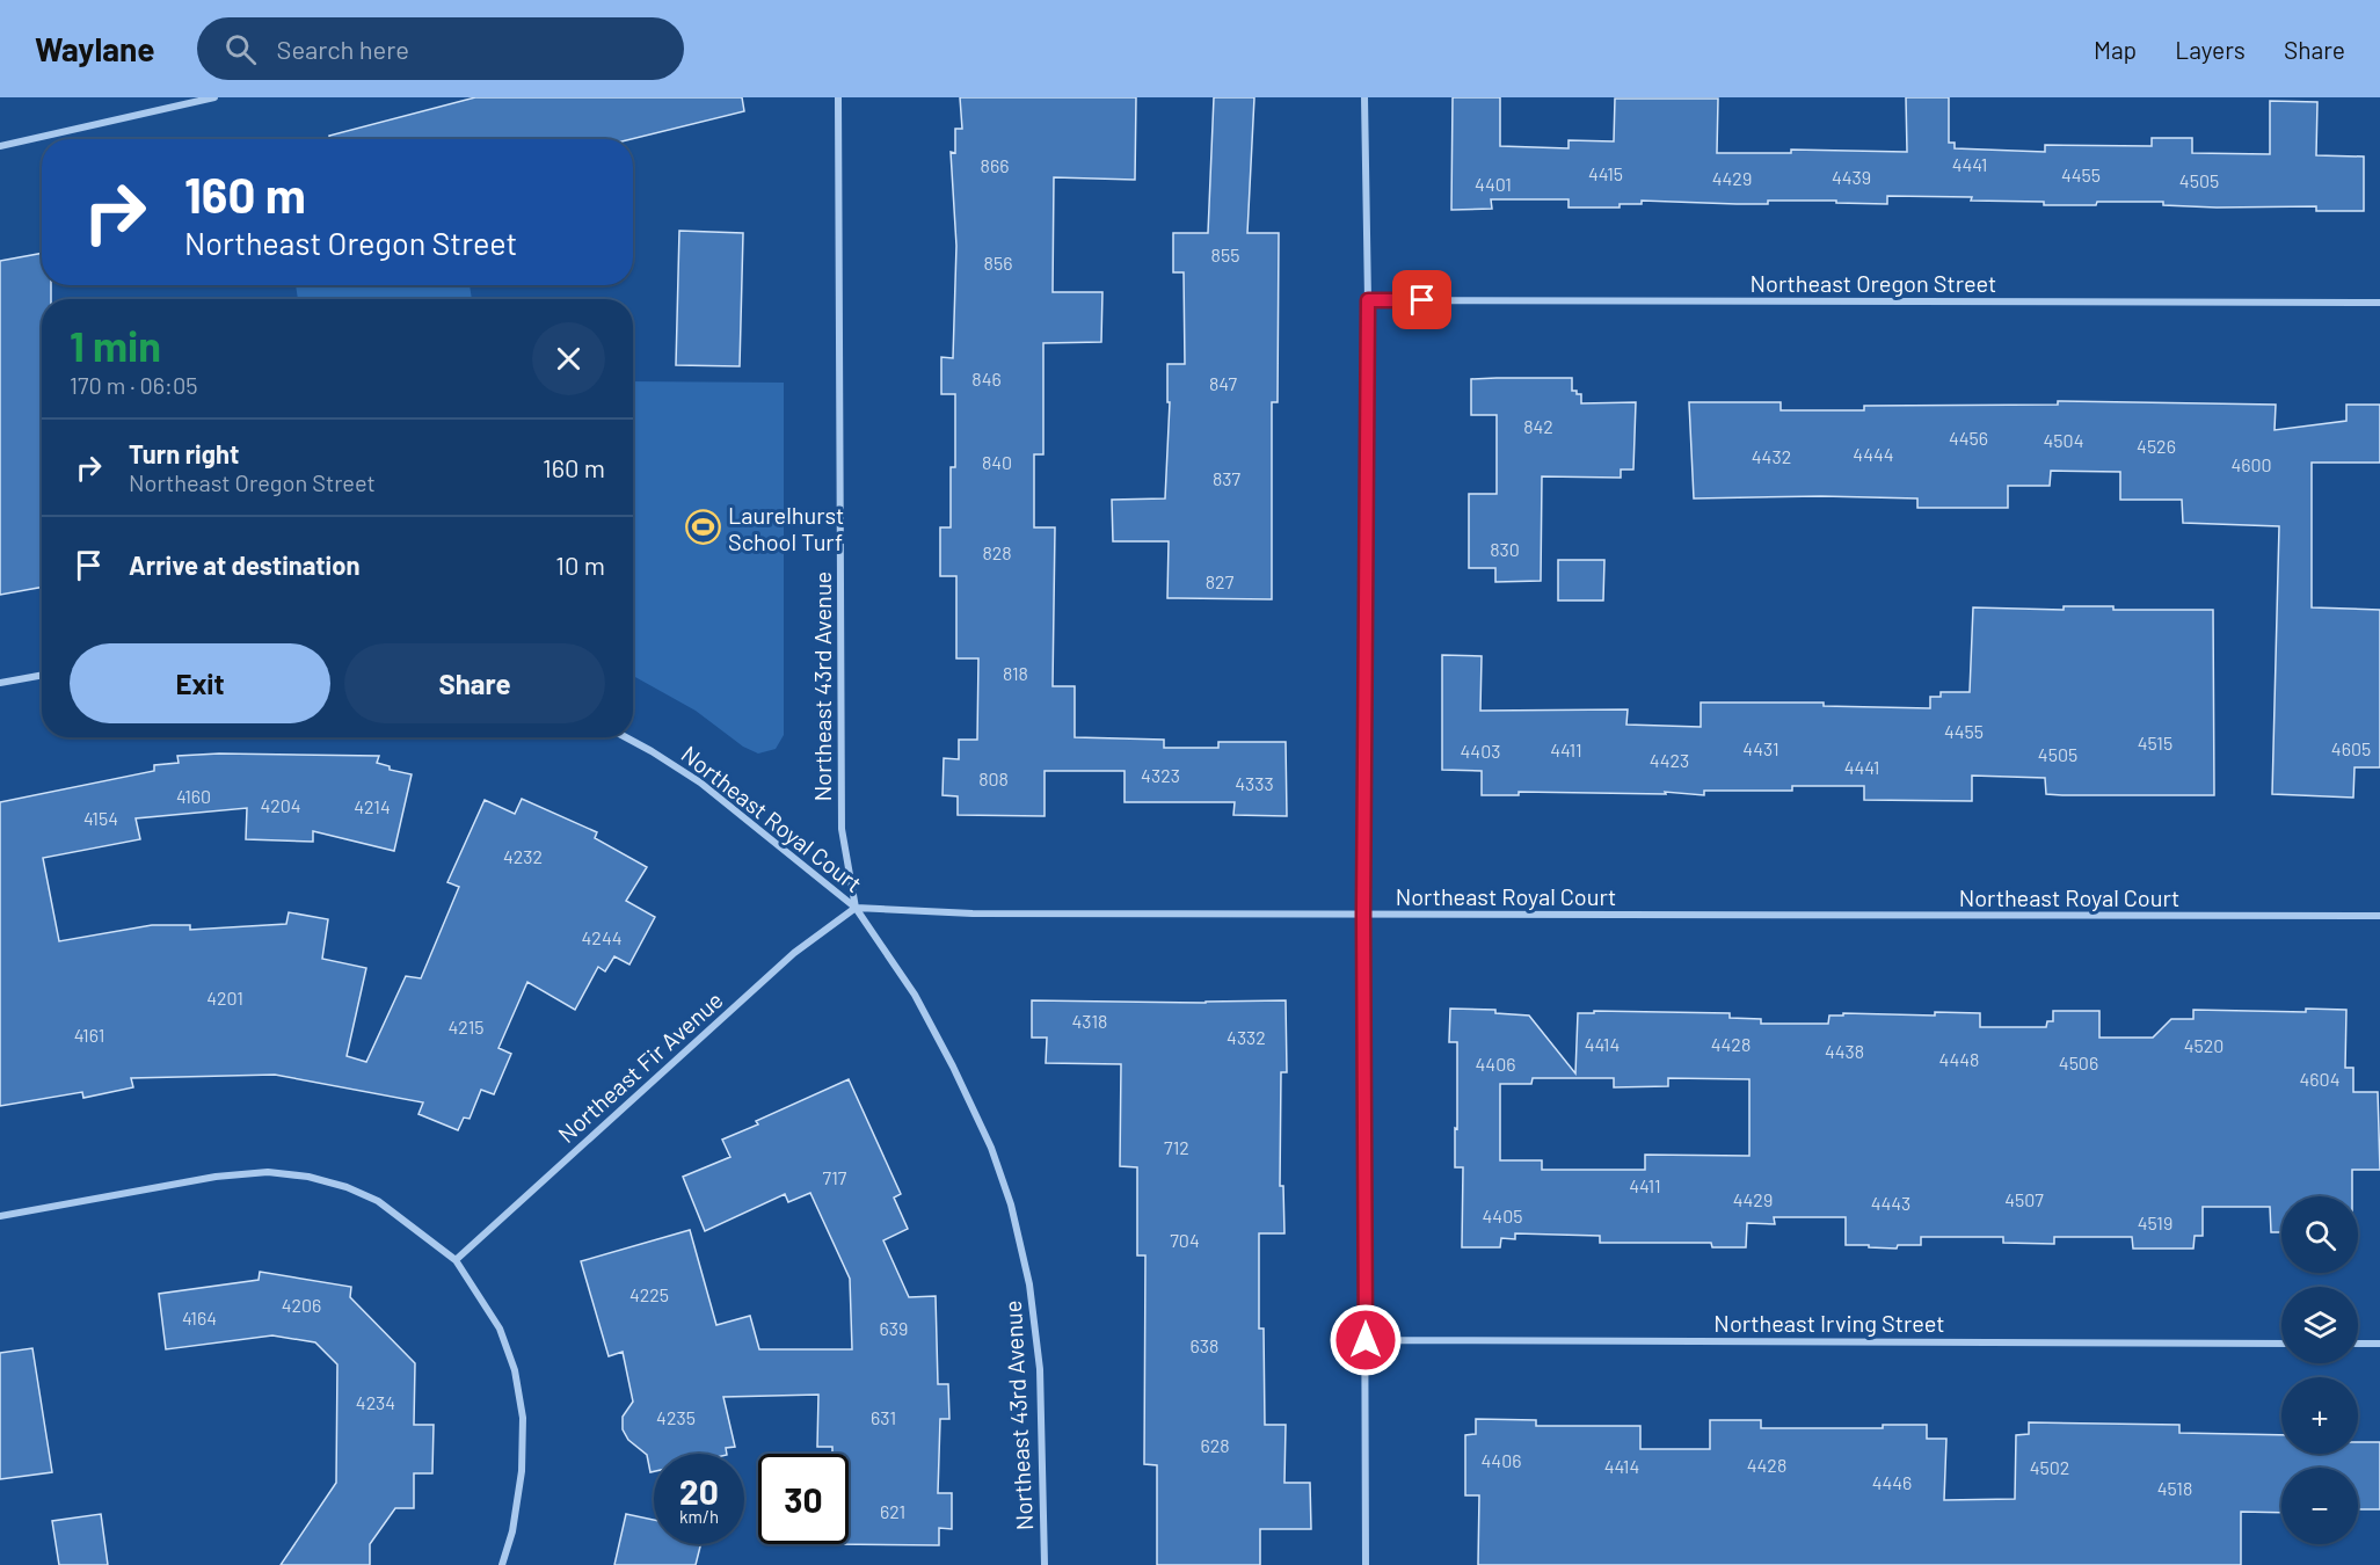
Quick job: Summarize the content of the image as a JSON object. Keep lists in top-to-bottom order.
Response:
{
  "streets": {
    "street": [
      "Northeast Oregon Street",
      "Northeast 43rd Avenue",
      "Northeast Royal Court",
      "Northeast Fir Avenue",
      "Northeast Irving Street"
    ]
  },
  "crossings": [
    ["Northeast 43rd Avenue", "Northeast Royal Court"],
    ["Northeast 43rd Avenue", "Northeast Fir Avenue"],
    ["Northeast Royal Court", "Northeast Fir Avenue"]
  ],
  "places": {
    "sports": ["Laurelhurst School Turf"]
  },
  "house_numbers": [
    "4441",
    "866",
    "4415",
    "4455",
    "4439",
    "4429",
    "4505",
    "4401",
    "855",
    "856",
    "846",
    "847",
    "842",
    "4456",
    "4504",
    "4526",
    "4444",
    "4432",
    "840",
    "4600",
    "837",
    "830",
    "828",
    "827",
    "818",
    "4455",
    "4515",
    "4431",
    "4605",
    "4411",
    "4403",
    "4505",
    "4423",
    "4441",
    "4323",
    "808",
    "4333",
    "4160",
    "4204",
    "4214",
    "4154",
    "4232",
    "4244",
    "4201",
    "4318",
    "4215",
    "4161",
    "4332",
    "4414",
    "4428",
    "4520",
    "4438",
    "4448",
    "4506",
    "4406",
    "4604",
    "712",
    "717",
    "4411",
    "4429",
    "4507",
    "4443",
    "4405",
    "4519",
    "704",
    "4225",
    "4206",
    "4164",
    "639",
    "638",
    "4234",
    "4235",
    "631",
    "628",
    "4406",
    "4428",
    "4414",
    "4502",
    "4446",
    "4518",
    "621"
  ],
  "page": {
    "header": "Waylane",
    "search": "Search here",
    "nav": ["Map", "Layers", "Share"],
    "turn": ["160 m", "Northeast Oregon Street"],
    "heading": ["1 min", "170 m · 06:05"],
    "list": [
      {
        "name": "Turn right",
        "note": "Northeast Oregon Street",
        "value": "160 m"
      },
      {
        "name": "Arrive at destination",
        "value": "10 m"
      }
    ],
    "buttons": ["Exit", "Share"],
    "map_buttons": ["+", "−"],
    "speed": "20 km/h",
    "limit": "30"
  }
}
